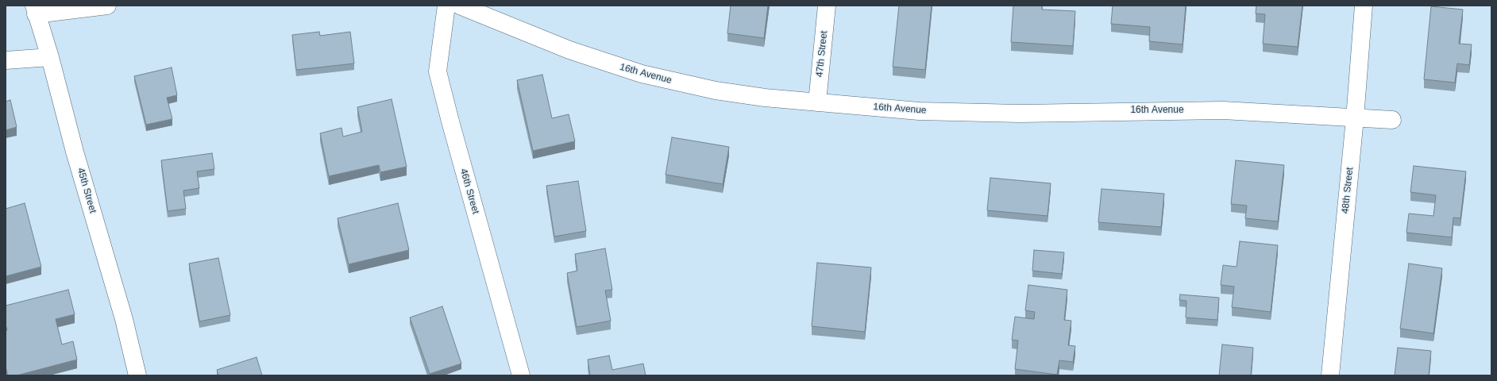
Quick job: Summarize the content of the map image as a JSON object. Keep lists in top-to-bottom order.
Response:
{
  "streets": {
    "street": [
      "47th Street",
      "16th Avenue",
      "45th Street",
      "48th Street",
      "46th Street"
    ]
  },
  "crossings": [
    ["47th Street", "16th Avenue"],
    ["16th Avenue", "48th Street"]
  ]
}
